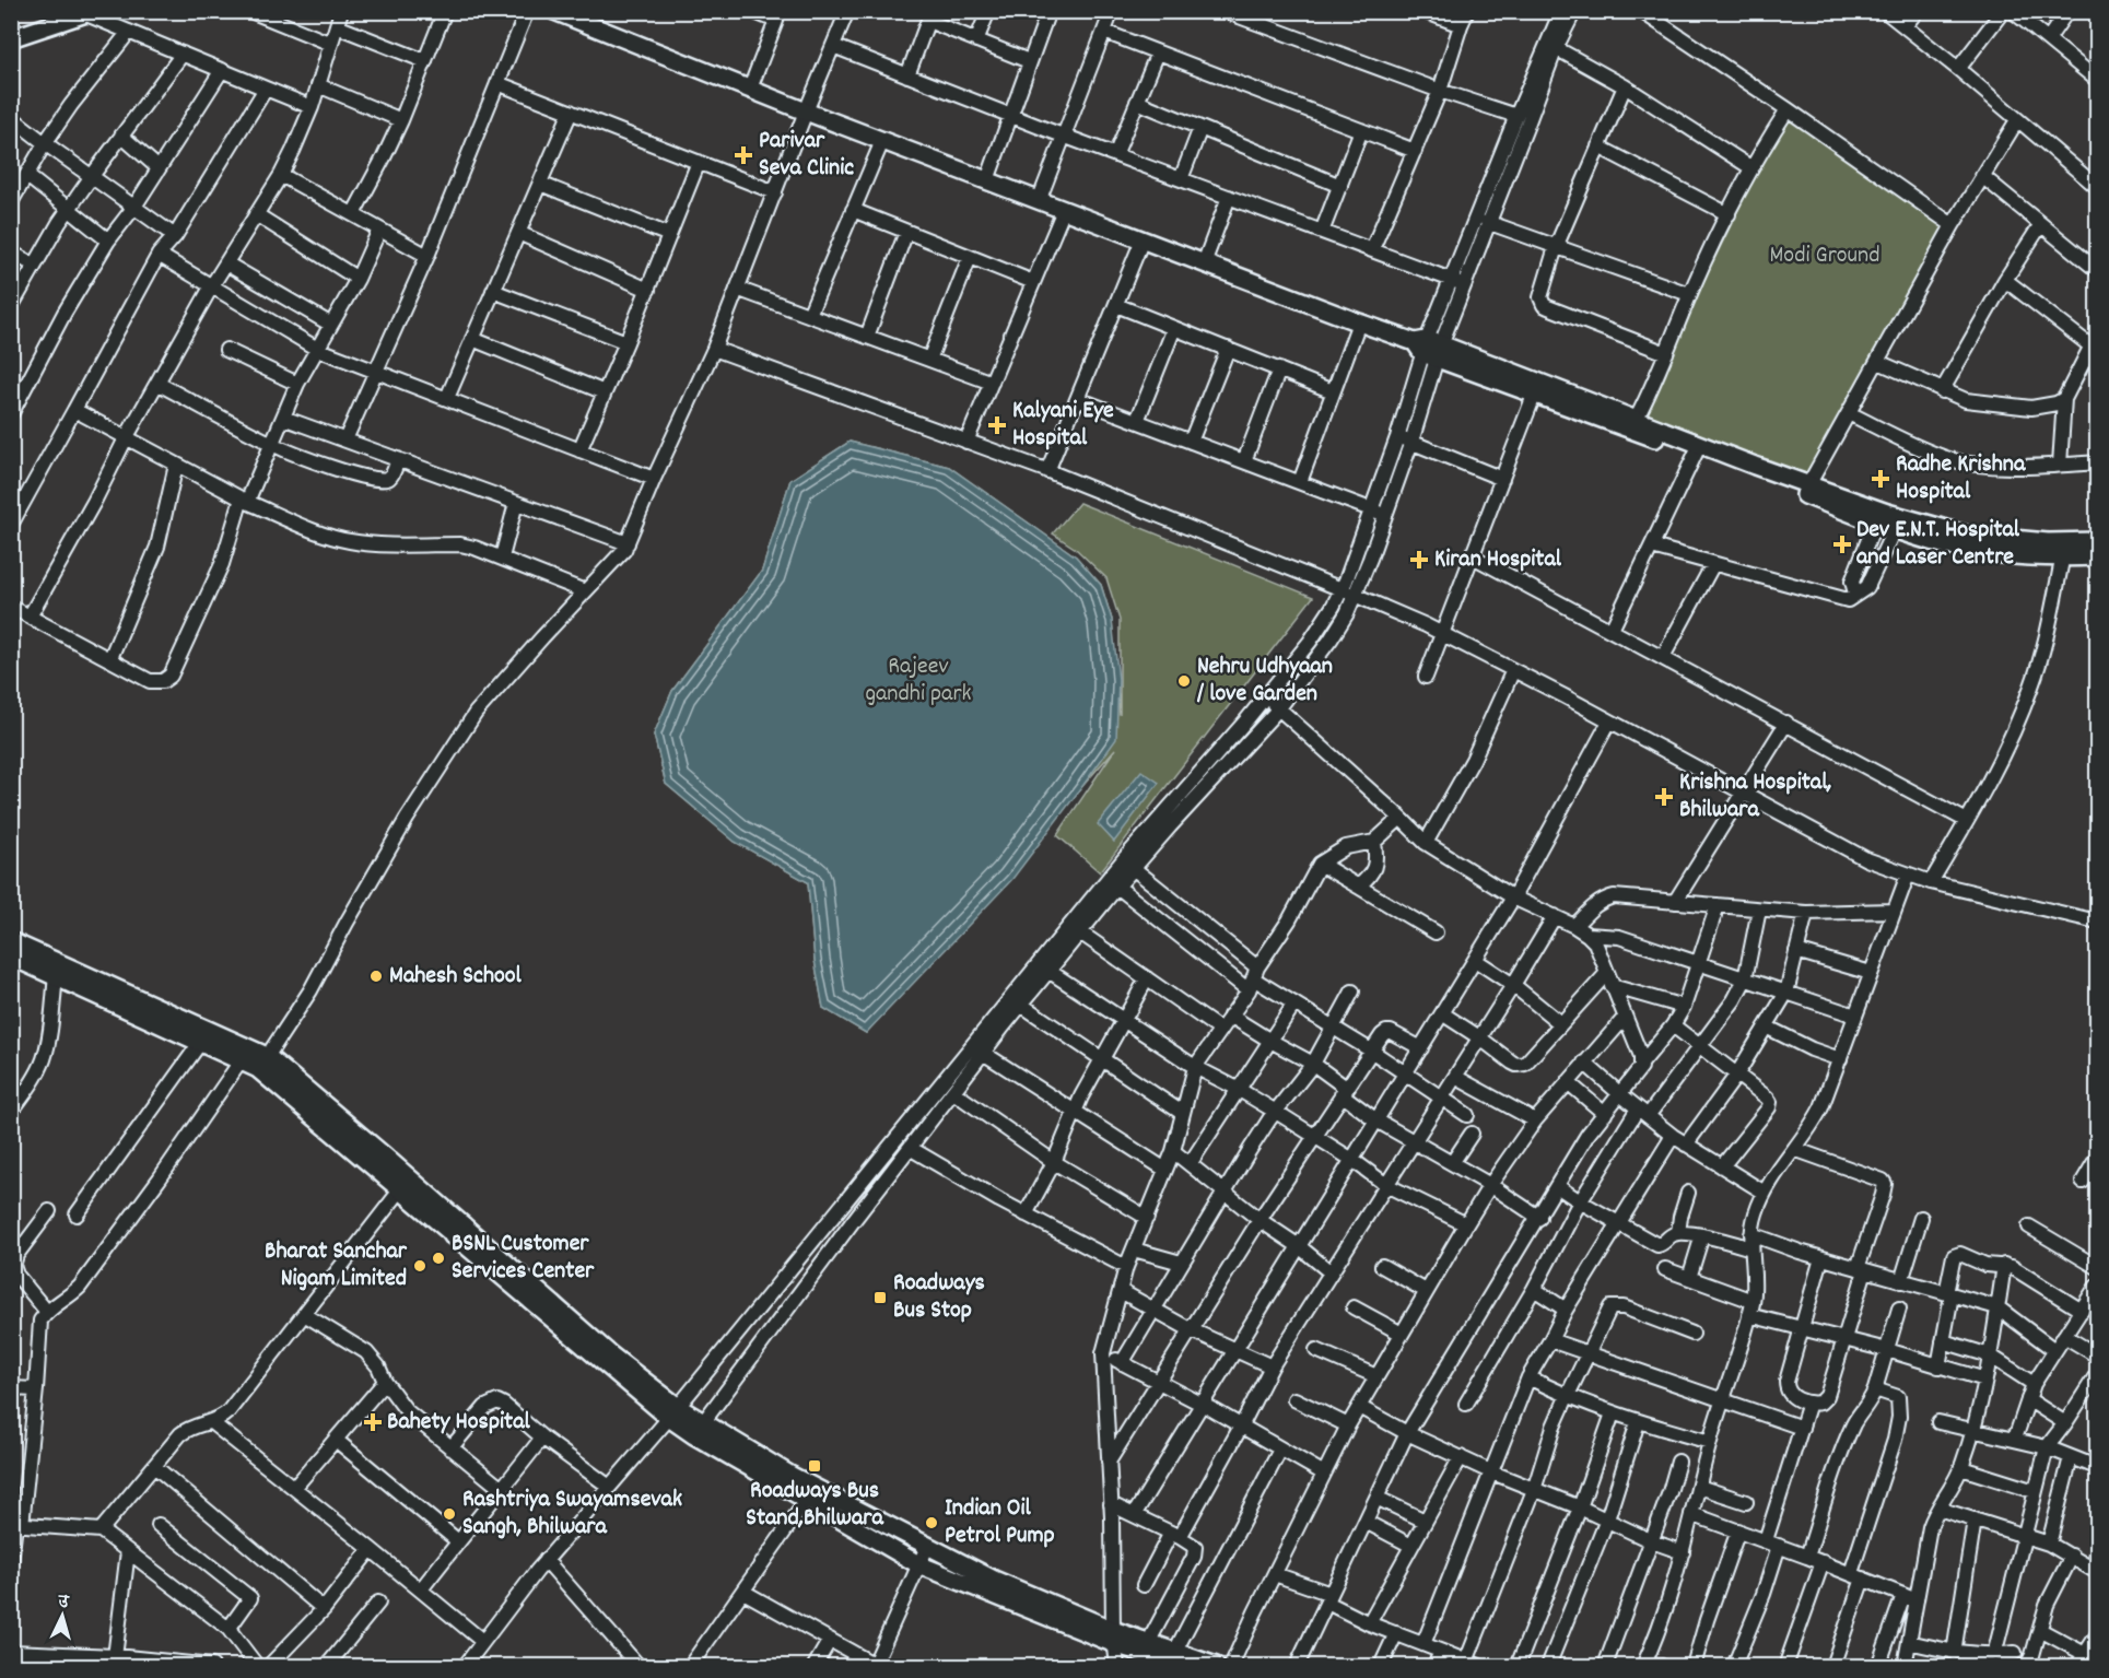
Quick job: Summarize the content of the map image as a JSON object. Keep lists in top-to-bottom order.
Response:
{
  "parks": ["Modi Ground", "Rajeev gandhi park"],
  "places": {
    "health": [
      "Parivar Seva Clinic",
      "Kalyani Eye Hospital",
      "Radhe Krishna Hospital",
      "Dev E.N.T. Hospital and Laser Centre",
      "Kiran Hospital",
      "Krishna Hospital, Bhilwara",
      "Bahety Hospital"
    ],
    "other": [
      "Nehru Udhyaan / love Garden",
      "Mahesh School",
      "BSNL Customer Services Center",
      "Bharat Sanchar Nigam Limited",
      "Rashtriya Swayamsevak Sangh, Bhilwara",
      "Indian Oil Petrol Pump"
    ],
    "transit": ["Roadways Bus Stop", "Roadways Bus Stand,Bhilwara"]
  },
  "north": "top"
}
